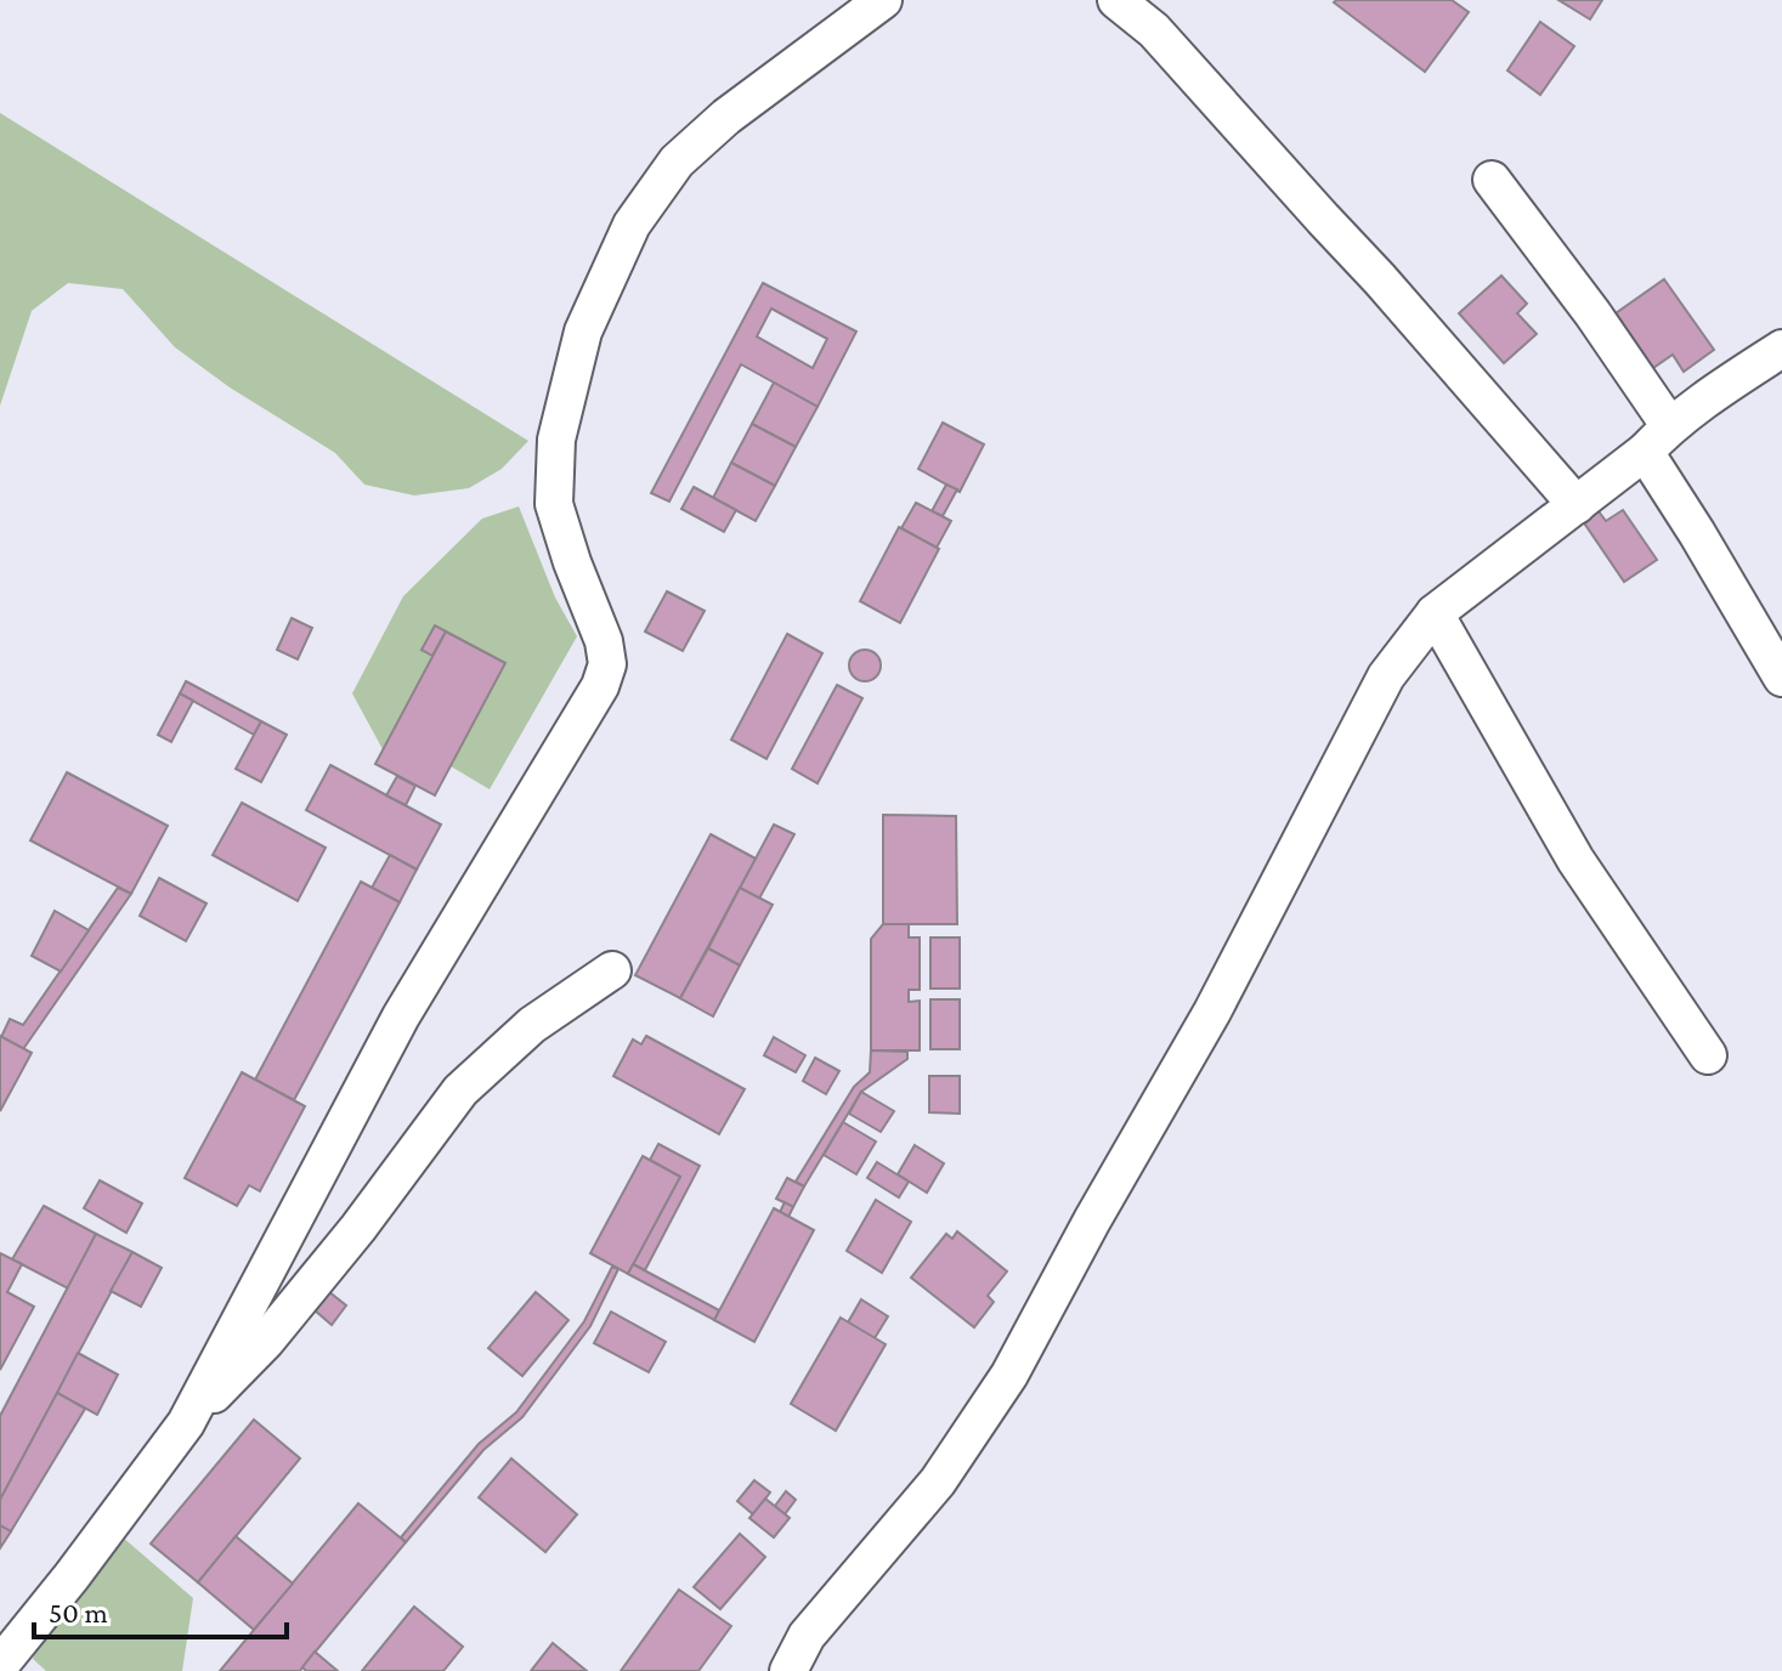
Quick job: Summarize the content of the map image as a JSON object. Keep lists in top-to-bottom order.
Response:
{
  "scale_bar": "50 m"
}
